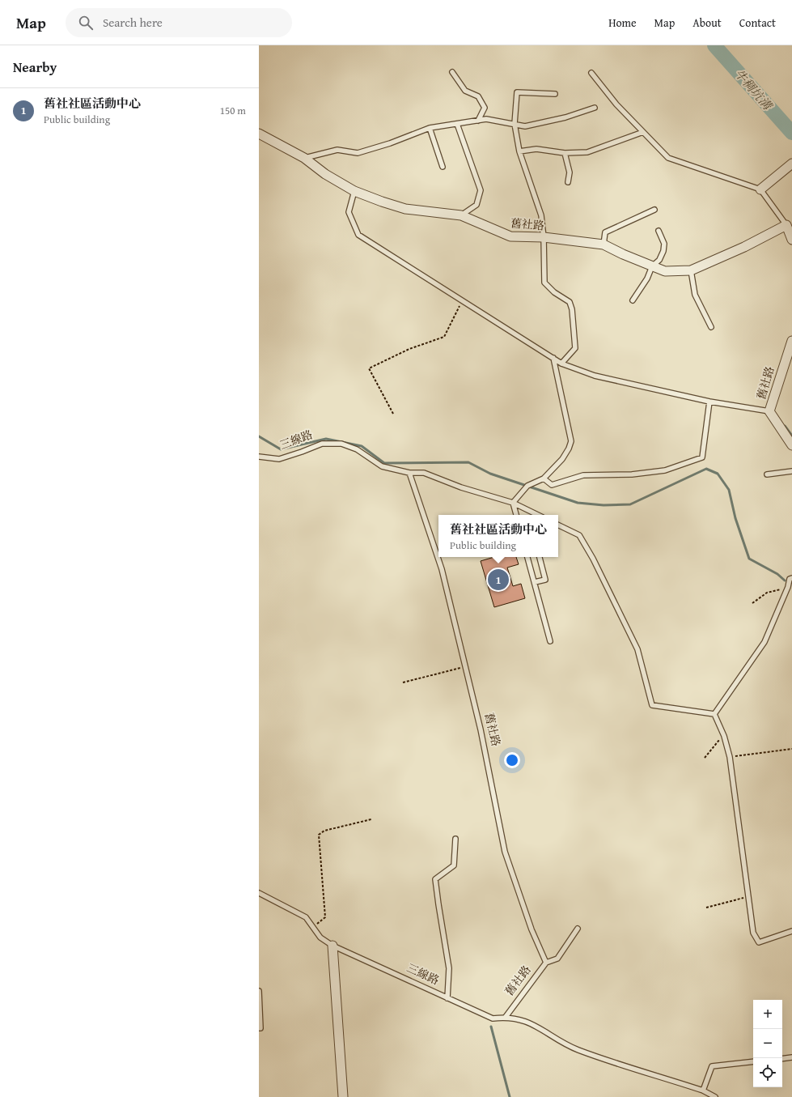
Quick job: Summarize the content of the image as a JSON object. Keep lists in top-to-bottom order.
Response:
{
  "streets": {
    "street": ["舊社路"],
    "lane": ["三線路"]
  },
  "crossings": [
    ["舊社路", "三線路"]
  ],
  "water": ["牛稠坑溝"],
  "page": {
    "header": "Map",
    "search": "Search here",
    "nav": [
      "Home",
      "Map",
      "About",
      "Contact"
    ],
    "heading": "Nearby",
    "list": [
      {
        "mark": "1",
        "name": "舊社社區活動中心",
        "note": "Public building",
        "value": "150 m"
      }
    ],
    "popup": ["舊社社區活動中心", "Public building"],
    "pins": "1",
    "map_buttons": ["+", "−"]
  }
}
